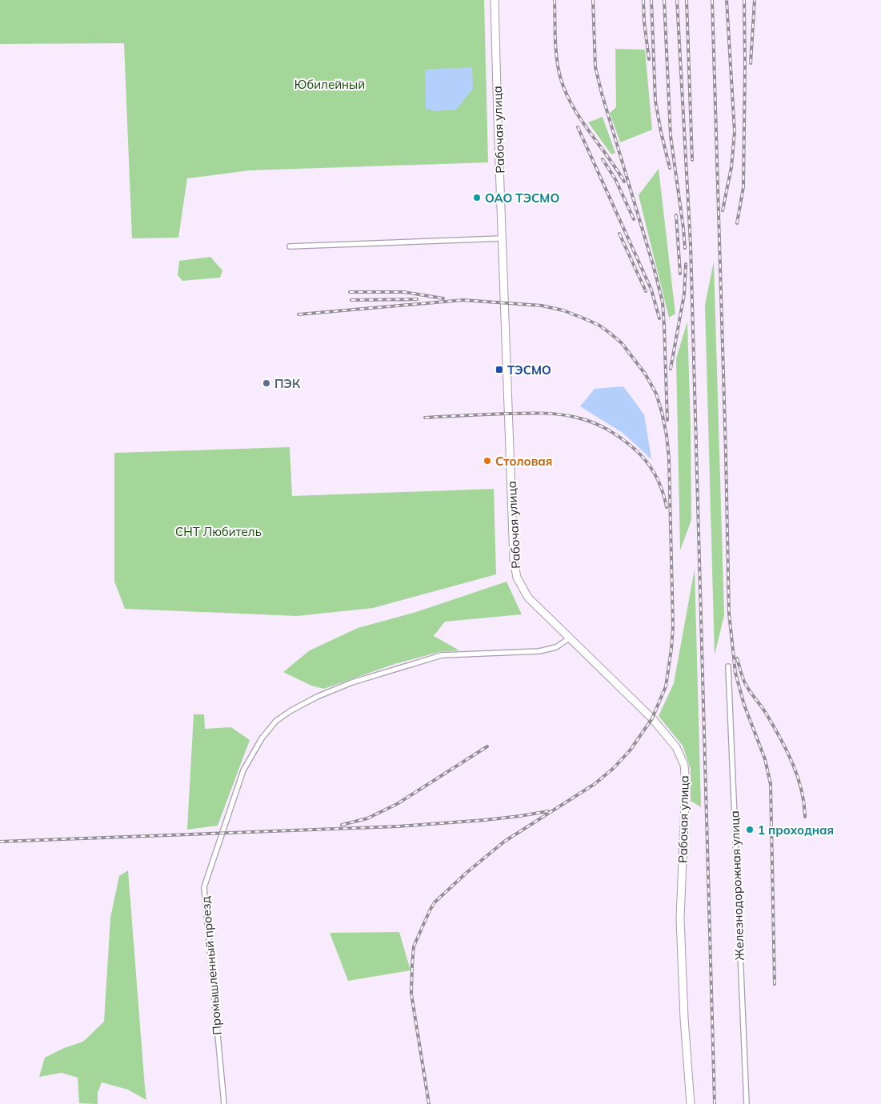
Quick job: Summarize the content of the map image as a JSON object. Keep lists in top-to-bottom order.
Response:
{
  "streets": {
    "street": ["Рабочая улица", "Железнодорожная улица", "Промышленный проезд"]
  },
  "crossings": [
    ["Рабочая улица", "Промышленный проезд"]
  ],
  "parks": ["Юбилейный", "СНТ Любитель"],
  "places": {
    "other": [
      "ОАО ТЭСМО",
      "ПЭК",
      "Столовая",
      "1 проходная"
    ],
    "transit": ["ТЭСМО"]
  }
}
